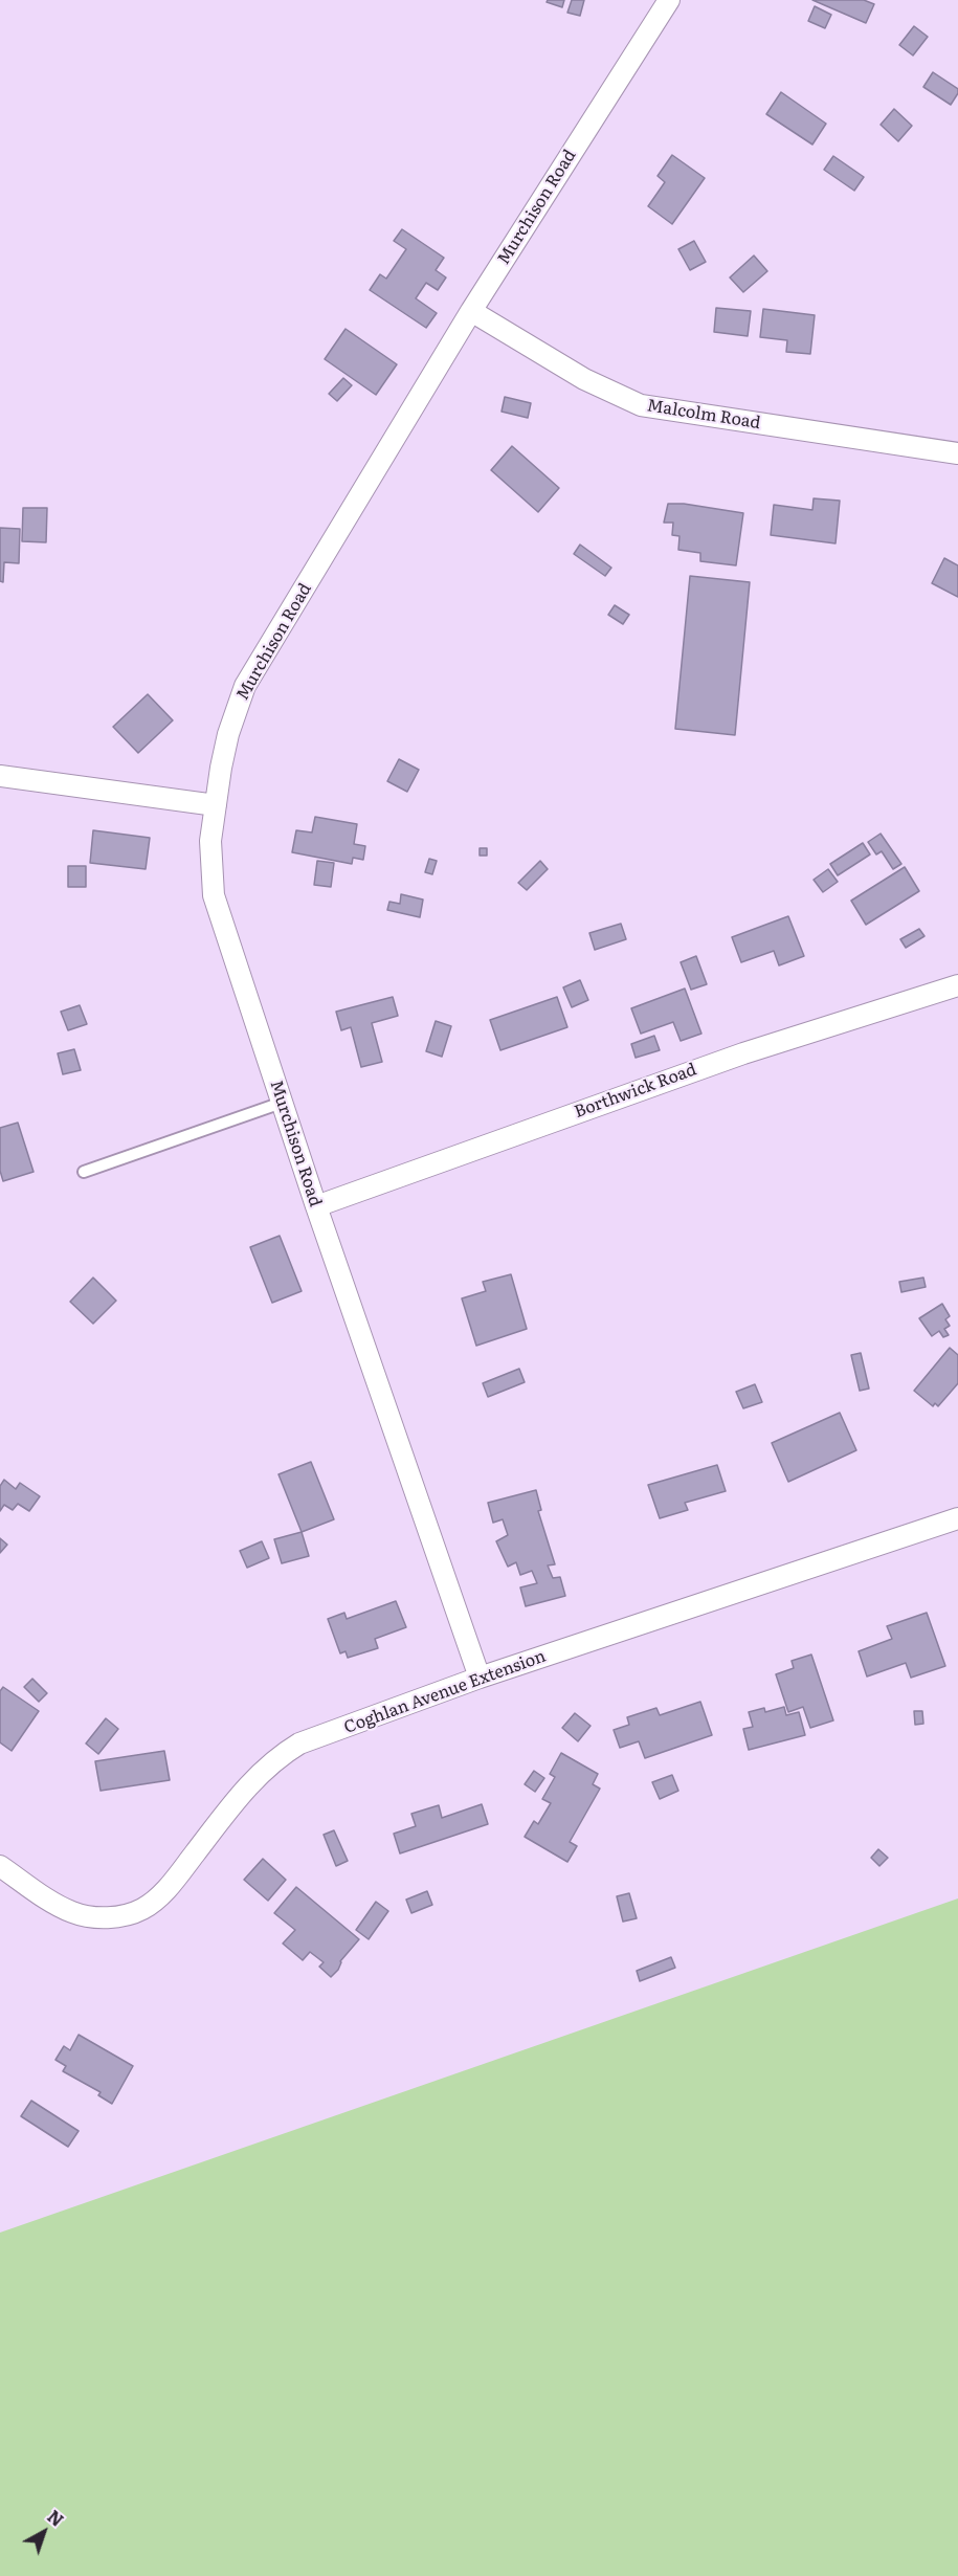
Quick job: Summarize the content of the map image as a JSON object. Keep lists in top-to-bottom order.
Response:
{
  "streets": {
    "street": [
      "Murchison Road",
      "Malcolm Road",
      "Borthwick Road",
      "Coghlan Avenue Extension"
    ]
  },
  "crossings": [
    ["Murchison Road", "Malcolm Road"],
    ["Murchison Road", "Borthwick Road"],
    ["Murchison Road", "Coghlan Avenue Extension"]
  ],
  "north": "top right"
}
